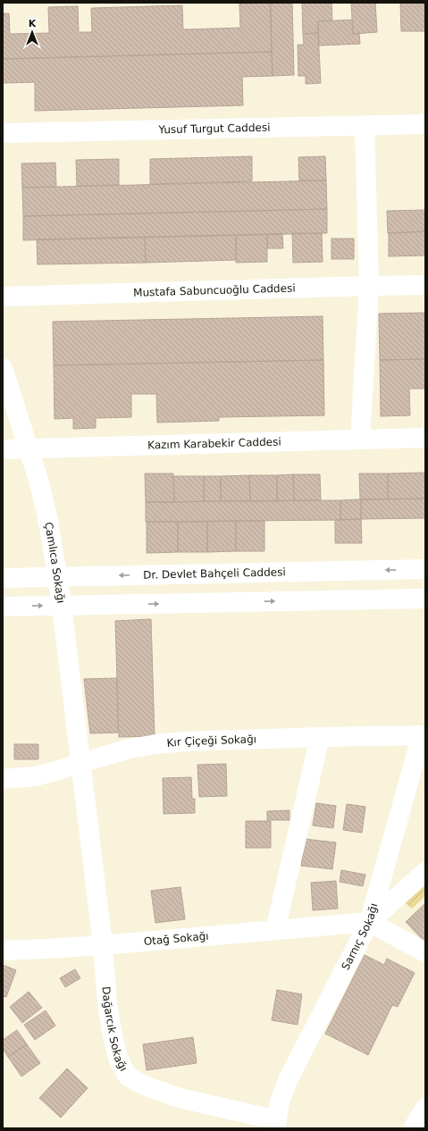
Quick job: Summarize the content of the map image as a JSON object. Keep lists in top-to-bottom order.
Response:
{
  "streets": {
    "street": [
      "Yusuf Turgut Caddesi",
      "Mustafa Sabuncuoğlu Caddesi",
      "Kazım Karabekir Caddesi",
      "Çamlıca Sokağı",
      "Dr. Devlet Bahçeli Caddesi",
      "Kır Çiçeği Sokağı",
      "Sarnıç Sokağı",
      "Otağ Sokağı",
      "Dağarcık Sokağı"
    ]
  },
  "crossings": [
    ["Kazım Karabekir Caddesi", "Çamlıca Sokağı"],
    ["Çamlıca Sokağı", "Dr. Devlet Bahçeli Caddesi"],
    ["Çamlıca Sokağı", "Kır Çiçeği Sokağı"],
    ["Kır Çiçeği Sokağı", "Sarnıç Sokağı"],
    ["Sarnıç Sokağı", "Otağ Sokağı"],
    ["Sarnıç Sokağı", "Dağarcık Sokağı"],
    ["Otağ Sokağı", "Dağarcık Sokağı"]
  ],
  "north": "top"
}
